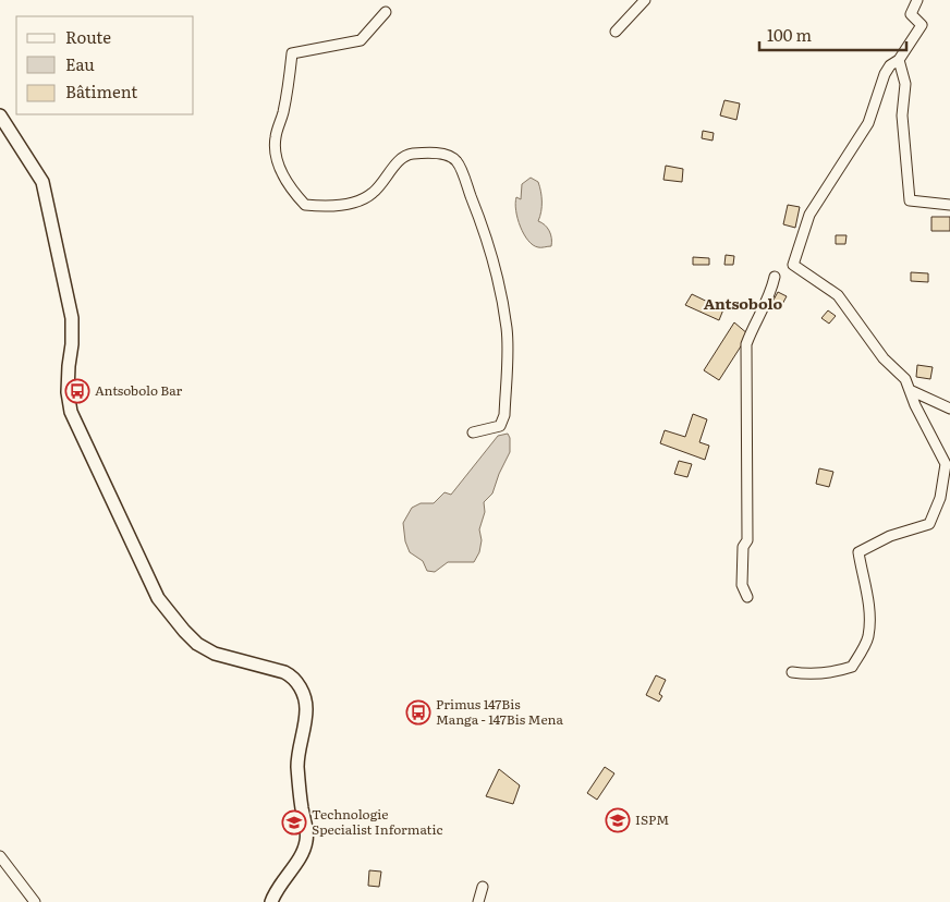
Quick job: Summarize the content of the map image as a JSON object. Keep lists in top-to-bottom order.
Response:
{
  "districts": ["Antsobolo"],
  "places": {
    "bus stop": ["Antsobolo Bar", "Primus 147Bis Manga - 147Bis Mena"],
    "school or university": ["ISPM", "Technologie Specialist Informatic"]
  },
  "legend": ["Route", "Eau", "Bâtiment"],
  "scale_bar": "100 m"
}
